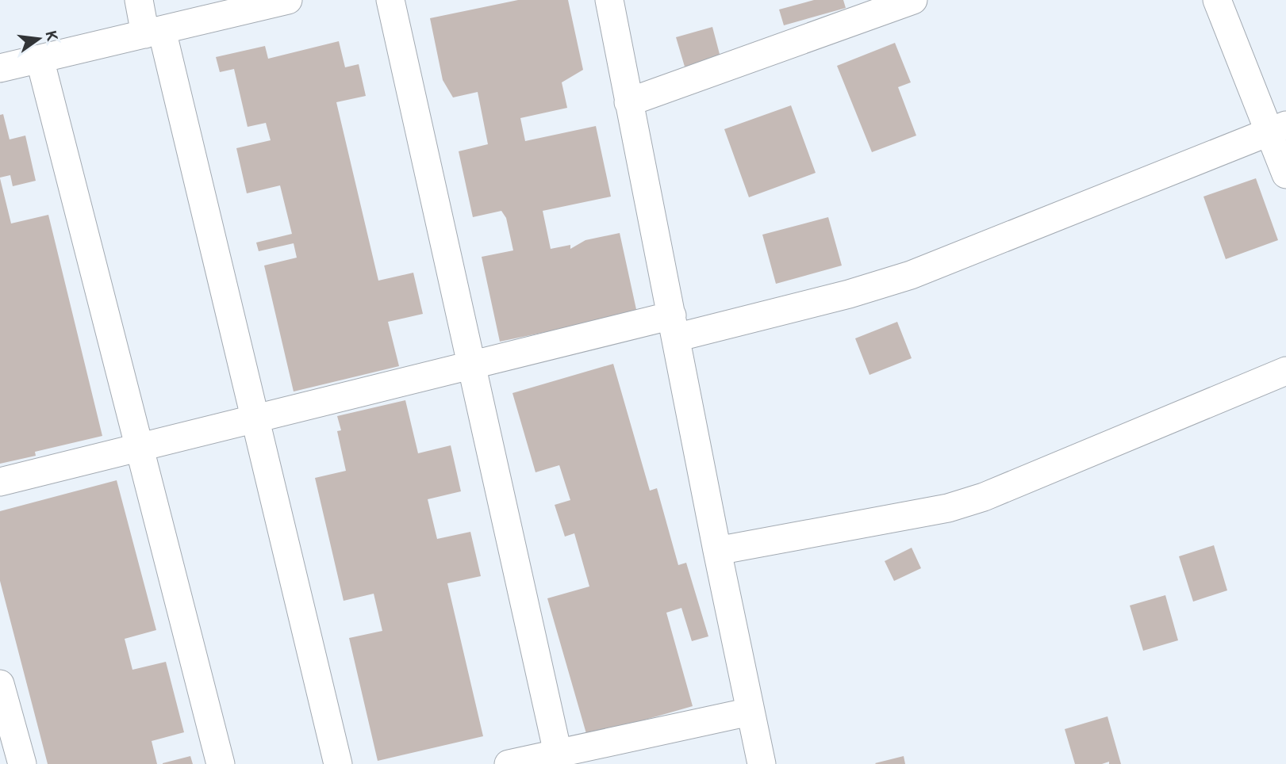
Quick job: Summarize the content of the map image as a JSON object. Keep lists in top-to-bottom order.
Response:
{
  "north": "right"
}
